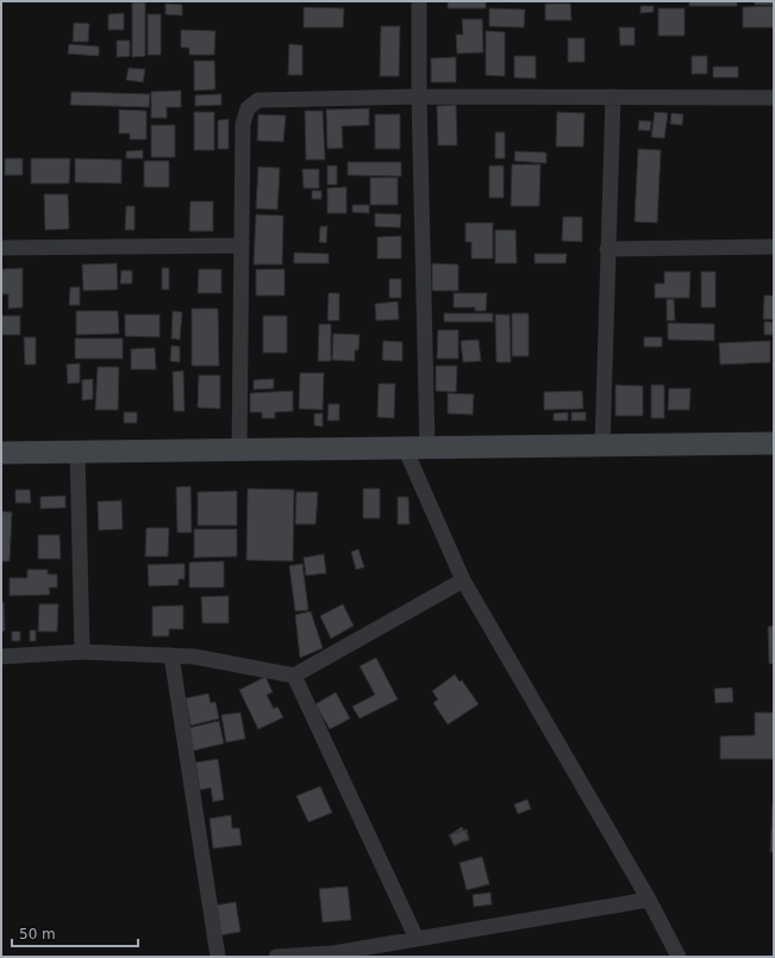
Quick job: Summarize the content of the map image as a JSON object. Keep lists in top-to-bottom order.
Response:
{
  "scale_bar": "50 m"
}
